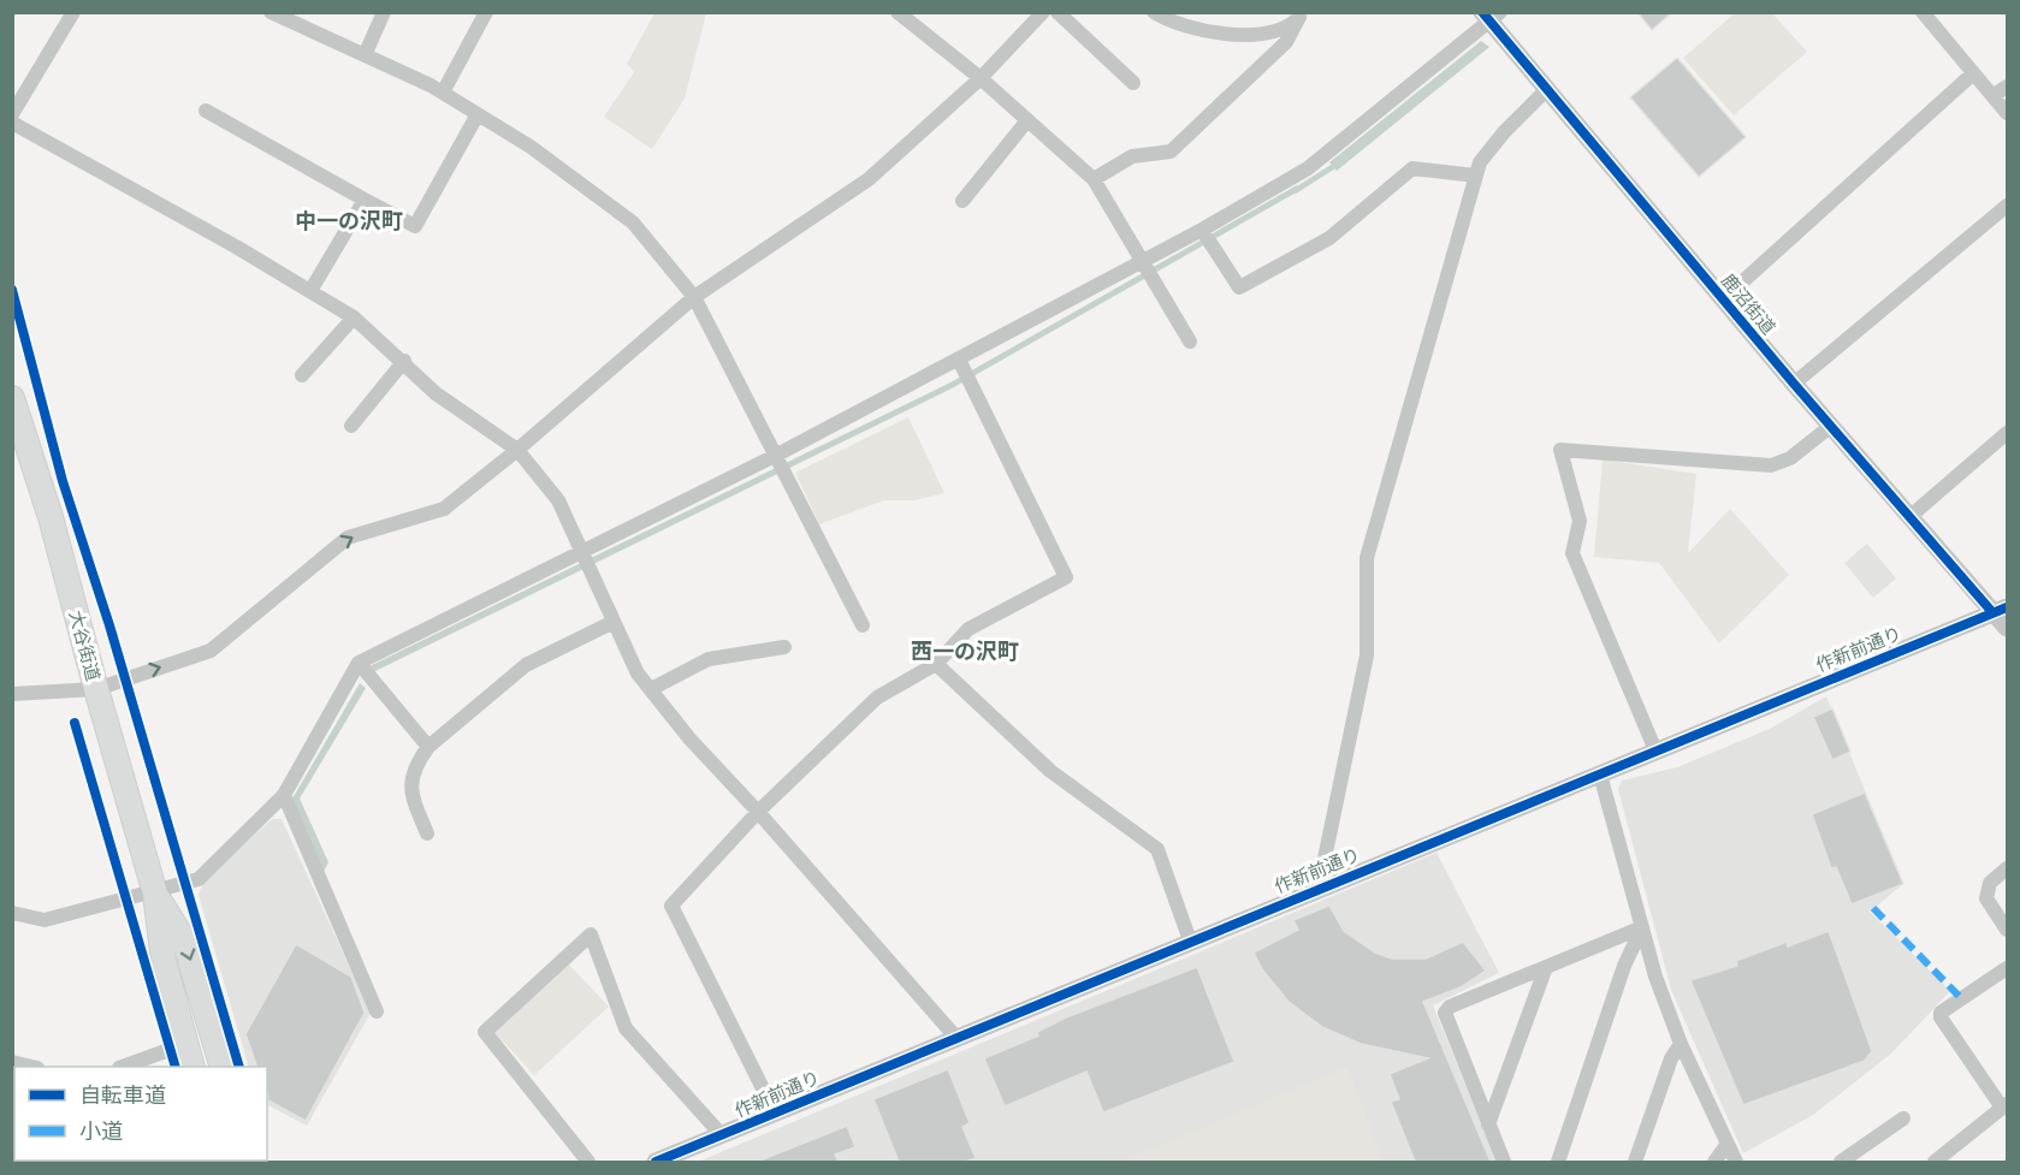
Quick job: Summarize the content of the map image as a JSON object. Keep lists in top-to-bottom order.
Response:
{
  "streets": {
    "main road": ["大谷街道"],
    "street": ["鹿沼街道", "作新前通り"]
  },
  "crossings": [
    ["鹿沼街道", "作新前通り"]
  ],
  "districts": ["中一の沢町", "西一の沢町"],
  "legend": ["自転車道", "小道"]
}
